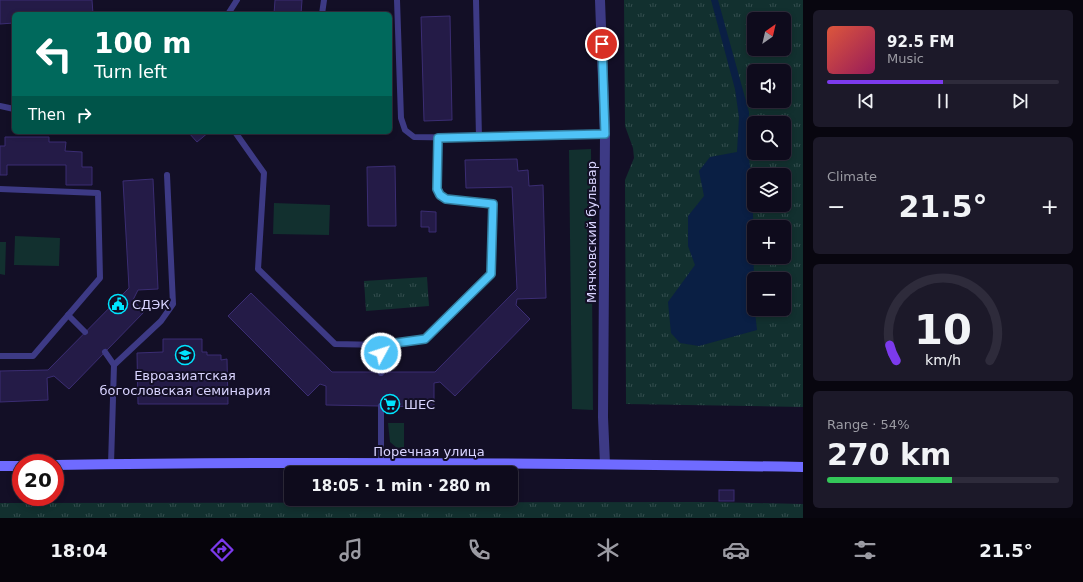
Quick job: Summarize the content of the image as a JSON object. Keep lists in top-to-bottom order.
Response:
{
  "streets": {
    "main road": ["Поречная улица"],
    "street": ["Мячковский бульвар"]
  },
  "crossings": [
    ["Мячковский бульвар", "Поречная улица"]
  ],
  "places": {
    "public building": ["СДЭК"],
    "school or university": ["Евроазиатская богословская семинария"],
    "supermarket": ["ШЕС"]
  },
  "north": "top right",
  "page": {
    "map_buttons": ["+", "−"],
    "turn": ["100 m", "Turn left"],
    "song": ["92.5 FM", "Music"],
    "then": "Then",
    "tile": [
      "Climate",
      ["Range · 54%", "270 km"]
    ],
    "heat": ["−", "21.5°", "+"],
    "limit": "20",
    "trip": "18:05 · 1 min · 280 m",
    "tabs": ["18:04", "21.5°"],
    "gauge": ["10", "km/h"]
  }
}
